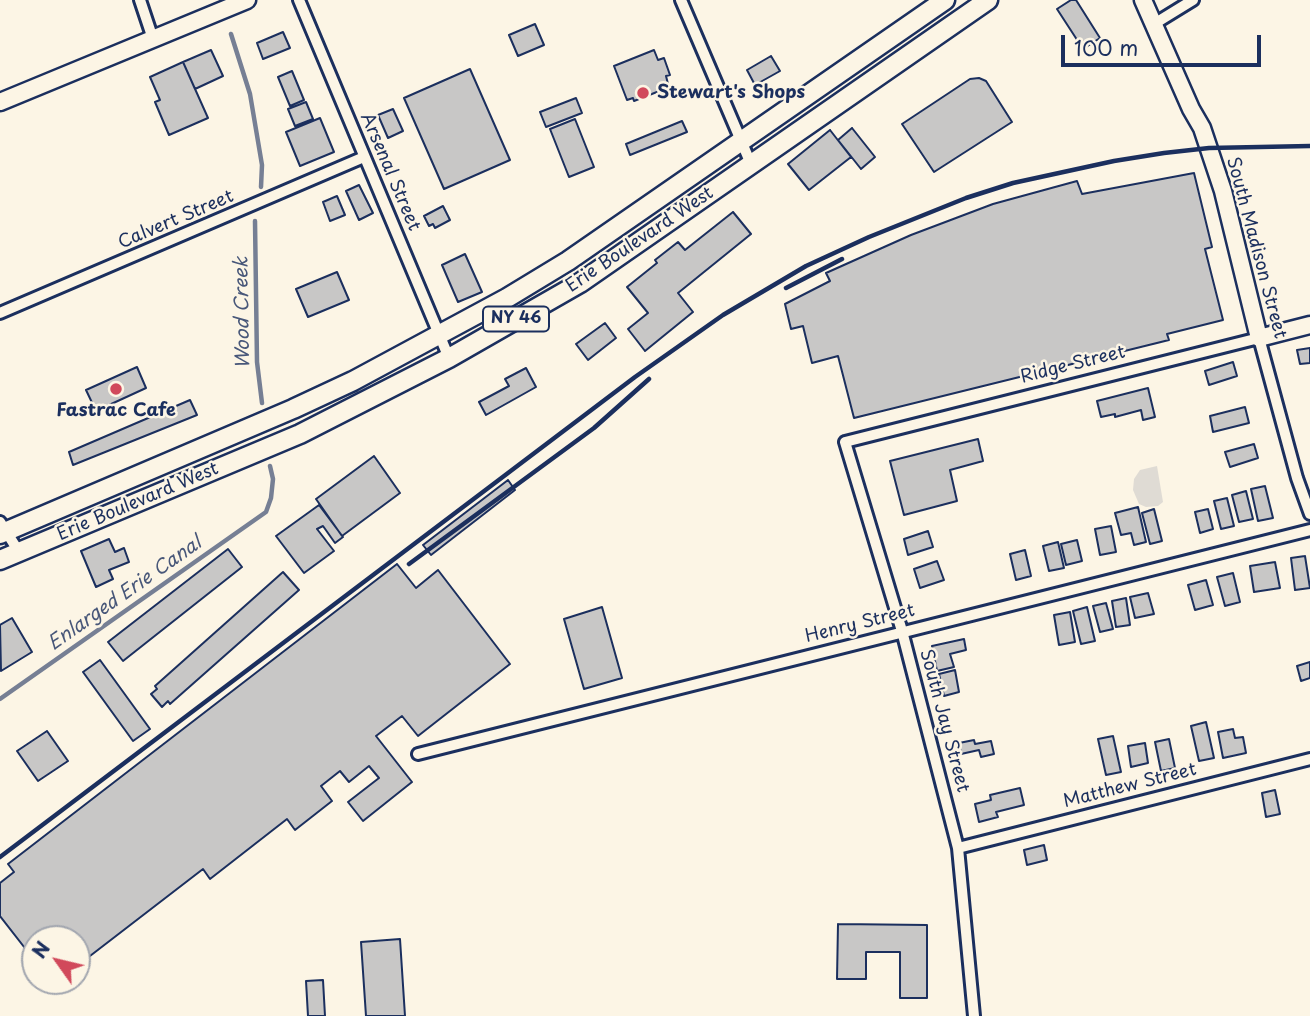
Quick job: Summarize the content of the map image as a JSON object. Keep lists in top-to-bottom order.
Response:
{
  "streets": {
    "main road": ["Erie Boulevard West", "NY 46"],
    "street": [
      "Arsenal Street",
      "Calvert Street",
      "South Madison Street",
      "Ridge Street",
      "Henry Street",
      "South Jay Street",
      "Matthew Street"
    ]
  },
  "crossings": [
    ["Arsenal Street", "Calvert Street"],
    ["Arsenal Street", "Erie Boulevard West"],
    ["South Madison Street", "Ridge Street"],
    ["Ridge Street", "South Jay Street"],
    ["Henry Street", "South Jay Street"],
    ["South Jay Street", "Matthew Street"]
  ],
  "water": ["Wood Creek", "Enlarged Erie Canal"],
  "places": ["Stewart's Shops", "Fastrac Cafe"],
  "scale_bar": "100 m",
  "north": "top left"
}
